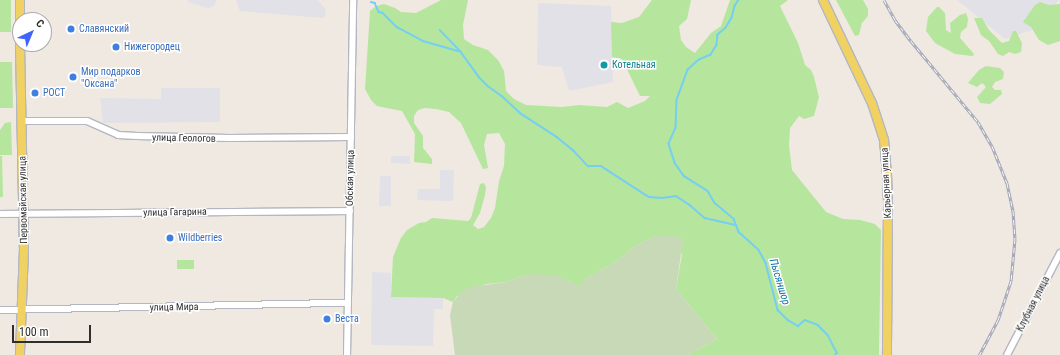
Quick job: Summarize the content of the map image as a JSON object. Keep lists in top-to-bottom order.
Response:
{
  "streets": {
    "main road": ["Карьерная улица", "Первомайская улица"],
    "street": [
      "улица Геологов",
      "Обская улица",
      "улица Гагарина",
      "Клубная улица",
      "улица Мира"
    ]
  },
  "crossings": [
    ["улица Геологов", "Обская улица"],
    ["улица Геологов", "Первомайская улица"],
    ["Обская улица", "улица Гагарина"],
    ["Обская улица", "улица Мира"],
    ["Первомайская улица", "улица Гагарина"],
    ["Первомайская улица", "улица Мира"]
  ],
  "water": ["Пысяншор"],
  "places": [
    "Славянский",
    "Нижегородец",
    "Котельная",
    "Мир подарков \"Оксана\"",
    "РОСТ",
    "Wildberries",
    "Веста"
  ],
  "scale_bar": "100 m",
  "north": "top right"
}
